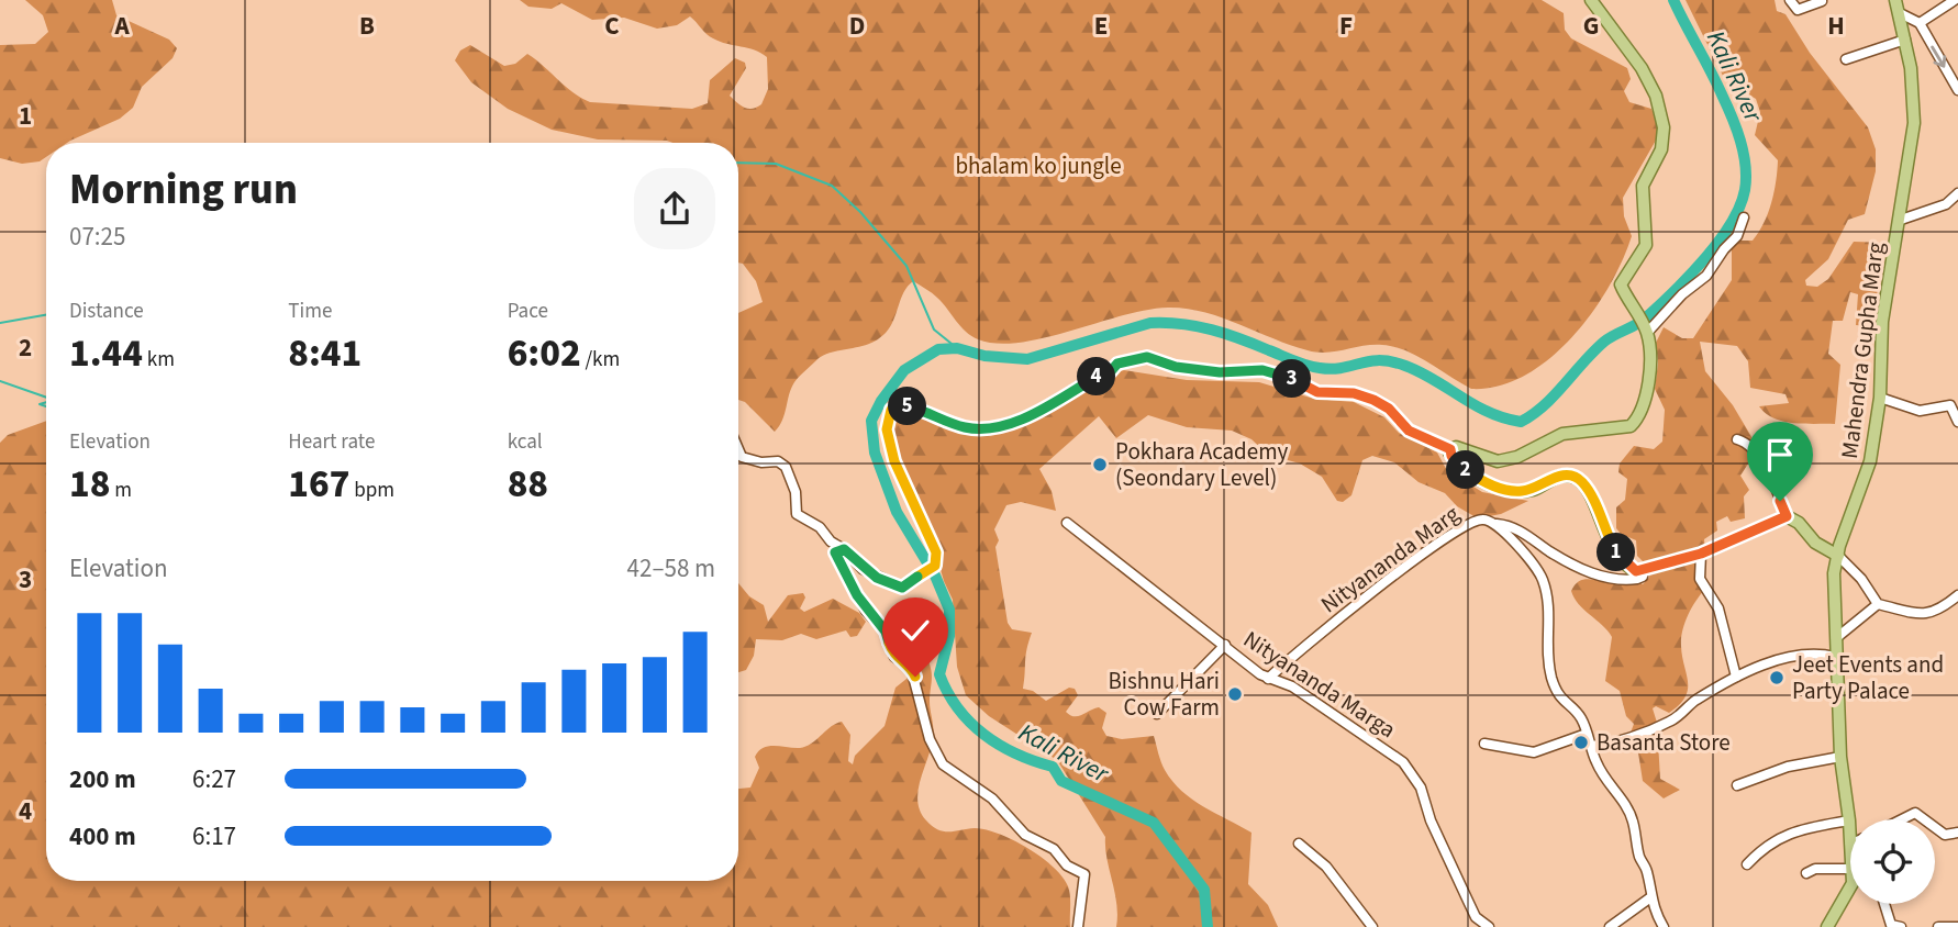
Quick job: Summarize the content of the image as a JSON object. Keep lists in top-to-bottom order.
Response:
{
  "streets": {
    "main road": ["Mahendra Gupha Marg"],
    "street": ["Nityananda Marg", "Nityananda Marga"]
  },
  "crossings": [
    ["Nityananda Marg", "Nityananda Marga"]
  ],
  "water": ["Kali River"],
  "parks": ["bhalam ko jungle"],
  "places": [
    "Pokhara Academy (Seondary Level)",
    "Jeet Events and Party Palace",
    "Bishnu Hari Cow Farm",
    "Basanta Store"
  ],
  "page": {
    "heading": ["Morning run", "07:25"],
    "stats": [
      ["Distance", "1.44 km"],
      ["Time", "8:41"],
      ["Pace", "6:02 /km"],
      ["Elevation", "18 m"],
      ["Heart rate", "167 bpm"],
      ["kcal", "88"]
    ],
    "pins": [
      "4",
      "3",
      "5",
      "2",
      "1"
    ],
    "chart": ["Elevation", "42–58 m"],
    "list": [
      {
        "name": "200 m",
        "note": "6:27"
      },
      {
        "name": "400 m",
        "note": "6:17"
      }
    ]
  },
  "grid": {
    "columns": [
      "A",
      "B",
      "C",
      "D",
      "E",
      "F",
      "G",
      "H"
    ],
    "rows": [
      "1",
      "2",
      "3",
      "4"
    ]
  }
}
